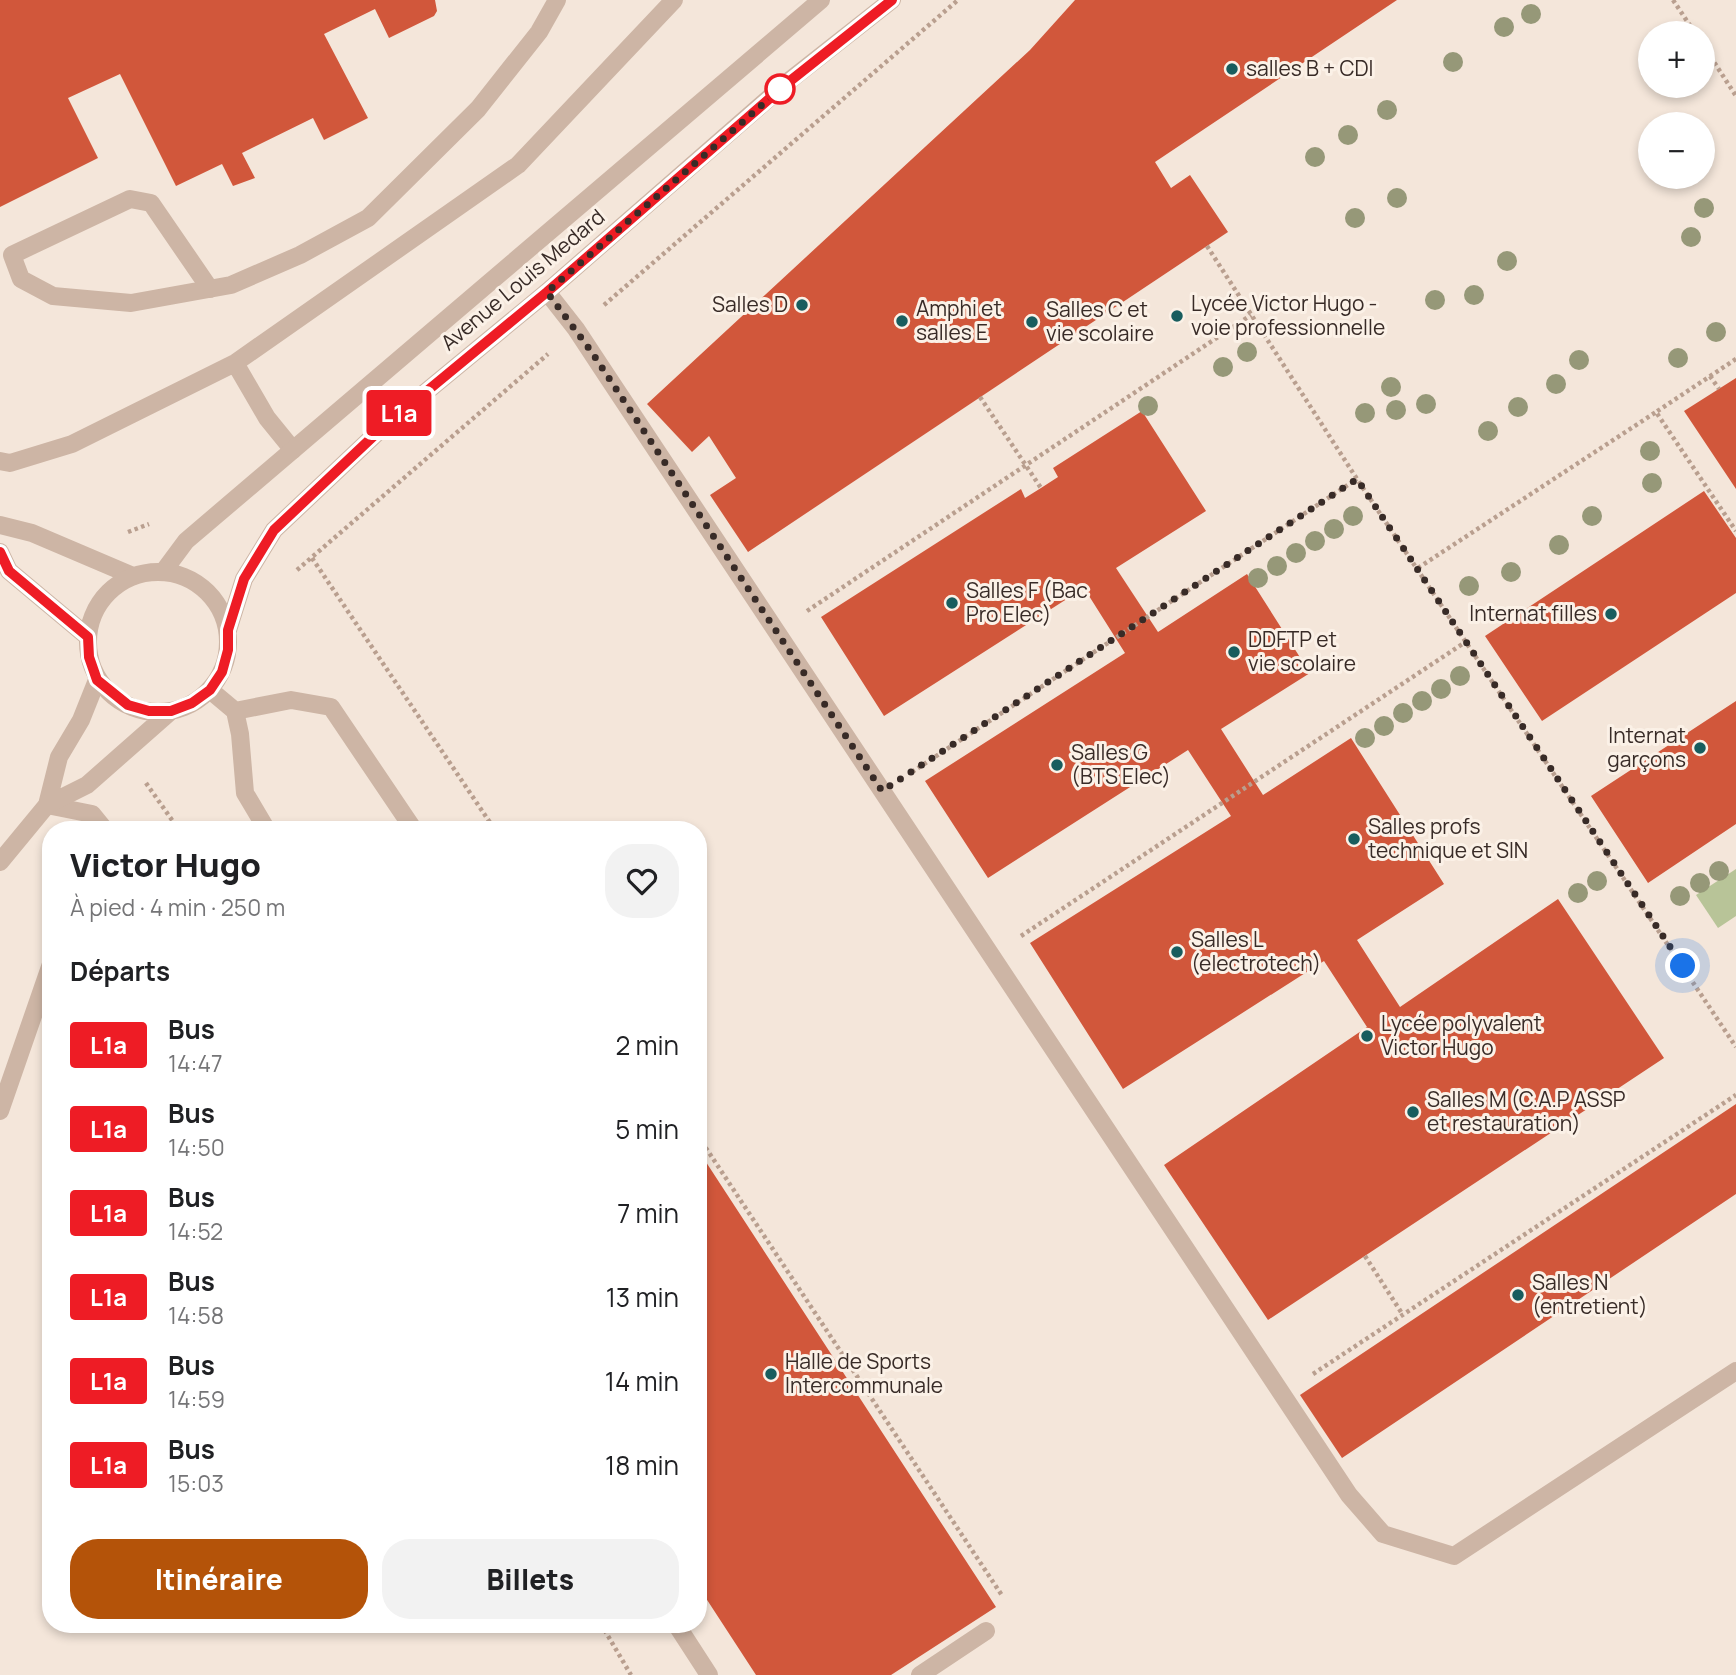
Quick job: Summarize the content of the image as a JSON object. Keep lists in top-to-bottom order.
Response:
{
  "streets": {
    "street": ["Avenue Louis Medard"]
  },
  "places": [
    "salles B + CDI",
    "Salles D",
    "Lycée Victor Hugo - voie professionnelle",
    "Amphi et salles E",
    "Salles C et vie scolaire",
    "Salles F (Bac Pro Elec)",
    "Internat filles",
    "DDFTP et vie scolaire",
    "Internat garçons",
    "Salles G (BTS Elec)",
    "Salles profs technique et SIN",
    "Salles L (electrotech)",
    "Lycée polyvalent Victor Hugo",
    "Salles M (C.A.P ASSP et restauration)",
    "Salles N (entretient)",
    "Halle de Sports Intercommunale"
  ],
  "lines": ["bus line L1a"],
  "page": {
    "on_map": "L1a",
    "map_buttons": ["+", "−"],
    "heading": [
      ["Victor Hugo", "À pied · 4 min · 250 m"],
      "Départs"
    ],
    "list": [
      {
        "mark": "L1a",
        "name": "Bus",
        "note": "14:47",
        "value": "2 min"
      },
      {
        "mark": "L1a",
        "name": "Bus",
        "note": "14:50",
        "value": "5 min"
      },
      {
        "mark": "L1a",
        "name": "Bus",
        "note": "14:52",
        "value": "7 min"
      },
      {
        "mark": "L1a",
        "name": "Bus",
        "note": "14:58",
        "value": "13 min"
      },
      {
        "mark": "L1a",
        "name": "Bus",
        "note": "14:59",
        "value": "14 min"
      },
      {
        "mark": "L1a",
        "name": "Bus",
        "note": "15:03",
        "value": "18 min"
      }
    ],
    "buttons": ["Itinéraire", "Billets"]
  }
}
